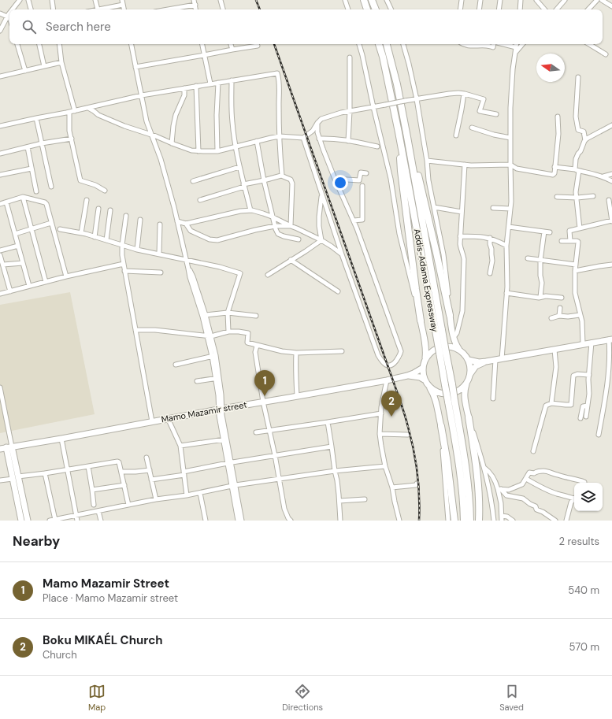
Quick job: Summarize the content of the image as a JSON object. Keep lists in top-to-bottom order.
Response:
{
  "streets": {
    "highway": ["Addis-Adama Expressway"],
    "main road": ["Mamo Mazamir street"]
  },
  "north": "left",
  "page": {
    "search": "Search here",
    "pins": ["1", "2"],
    "heading": ["Nearby", "2 results"],
    "list": [
      {
        "mark": "1",
        "name": "Mamo Mazamir Street",
        "note": "Place · Mamo Mazamir street",
        "value": "540 m"
      },
      {
        "mark": "2",
        "name": "Boku MIKAÉL Church",
        "note": "Church",
        "value": "570 m"
      }
    ],
    "nav": ["Map", "Directions", "Saved"]
  }
}
